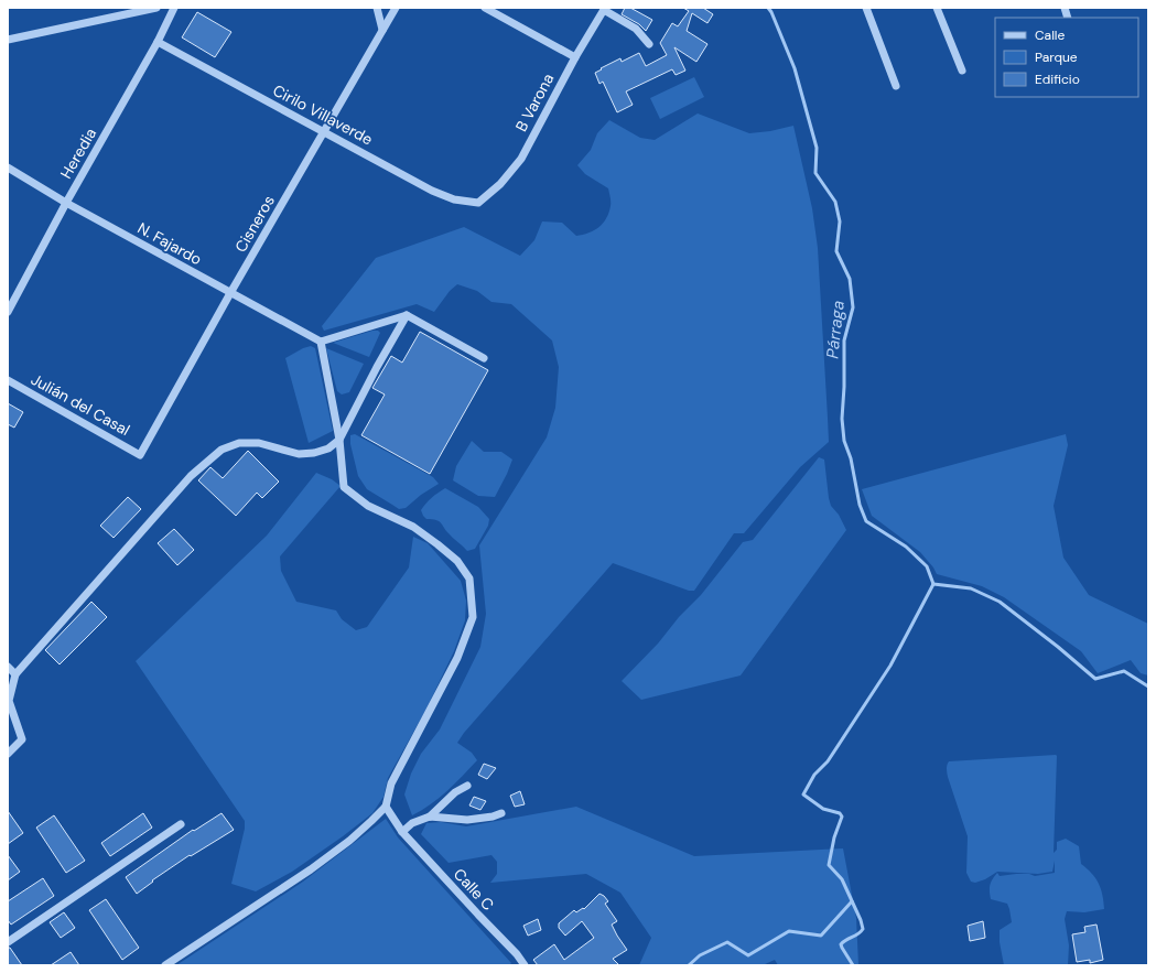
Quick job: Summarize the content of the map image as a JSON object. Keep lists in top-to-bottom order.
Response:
{
  "streets": {
    "street": [
      "B Varona",
      "Cirilo Villaverde",
      "Heredia",
      "Cisneros",
      "N. Fajardo",
      "Julián del Casal",
      "Calle C"
    ]
  },
  "crossings": [
    ["B Varona", "Cirilo Villaverde"],
    ["Cirilo Villaverde", "Heredia"],
    ["Cirilo Villaverde", "Cisneros"],
    ["Heredia", "N. Fajardo"],
    ["Cisneros", "N. Fajardo"],
    ["Cisneros", "Julián del Casal"]
  ],
  "water": ["Párraga"],
  "legend": ["Calle", "Parque", "Edificio"]
}
